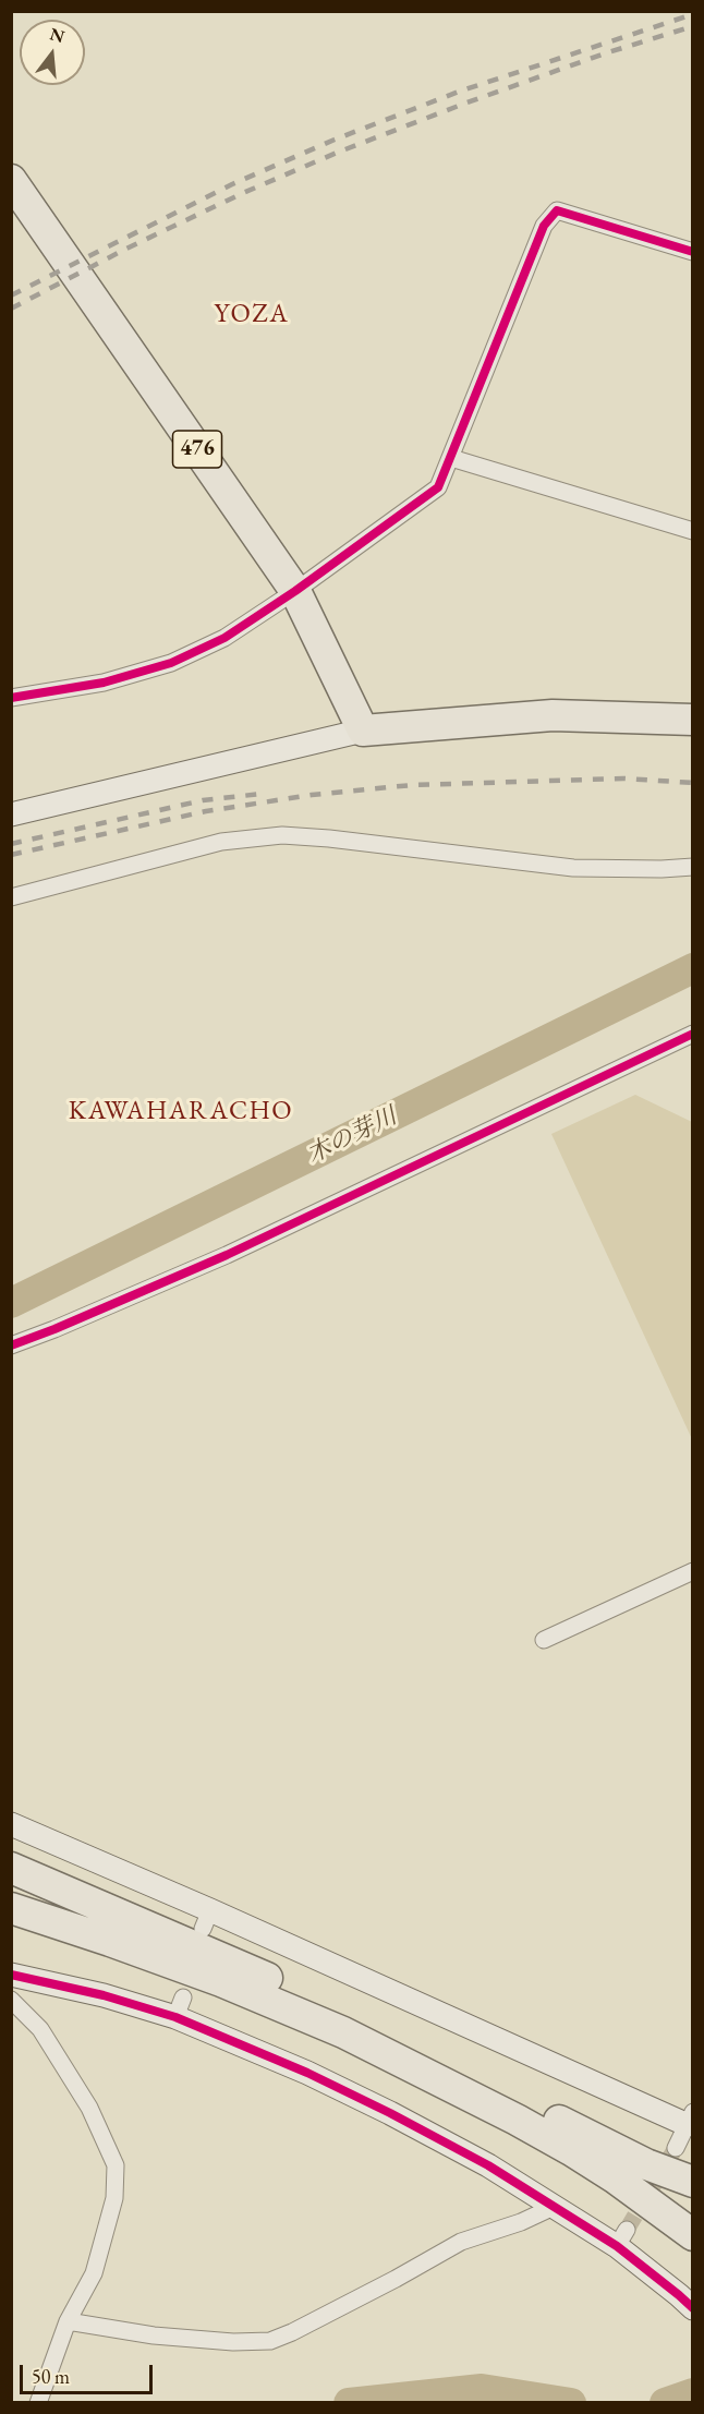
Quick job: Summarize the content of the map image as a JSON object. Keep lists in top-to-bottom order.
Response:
{
  "streets": {
    "highway": ["476"]
  },
  "districts": ["YOZA", "KAWAHARACHO"],
  "water": ["木の芽川"],
  "scale_bar": "50 m",
  "north": "top"
}
